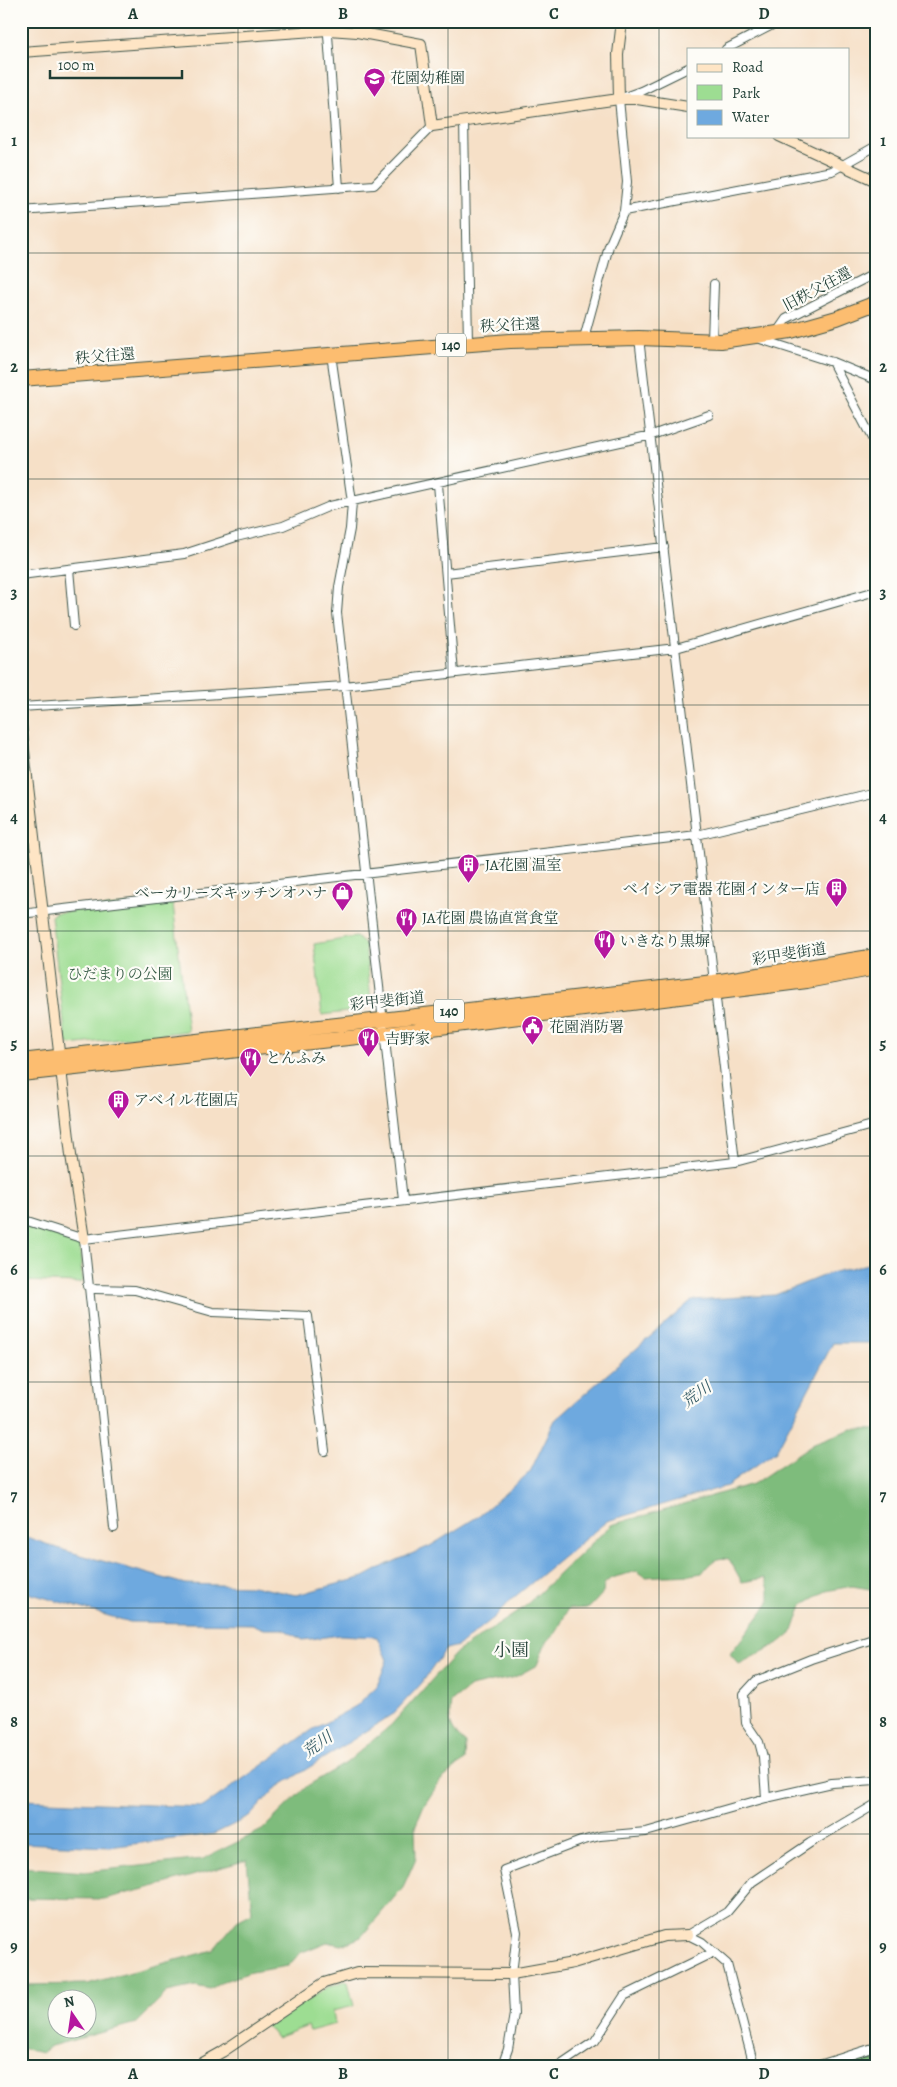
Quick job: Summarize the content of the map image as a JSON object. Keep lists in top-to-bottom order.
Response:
{
  "streets": {
    "highway": ["秩父往還", "140", "彩甲斐街道"],
    "street": ["旧秩父往還"]
  },
  "crossings": [
    ["旧秩父往還", "秩父往還"]
  ],
  "districts": ["小園"],
  "water": ["荒川"],
  "parks": ["ひだまりの公園"],
  "places": {
    "school or university": ["花園幼稚園"],
    "building": ["JA花園 温室", "ベイシア電器 花園インター店", "アベイル花園店"],
    "shop": ["ベーカリーズキッチンオハナ"],
    "restaurant": [
      "JA花園 農協直営食堂",
      "いきなり黒塀",
      "吉野家",
      "とんふみ"
    ],
    "public building": ["花園消防署"]
  },
  "legend": ["Road", "Park", "Water"],
  "scale_bar": "100 m",
  "north": "top",
  "grid": {
    "columns": [
      "A",
      "B",
      "C",
      "D"
    ],
    "rows": [
      "1",
      "2",
      "3",
      "4",
      "5",
      "6",
      "7",
      "8",
      "9"
    ]
  }
}
